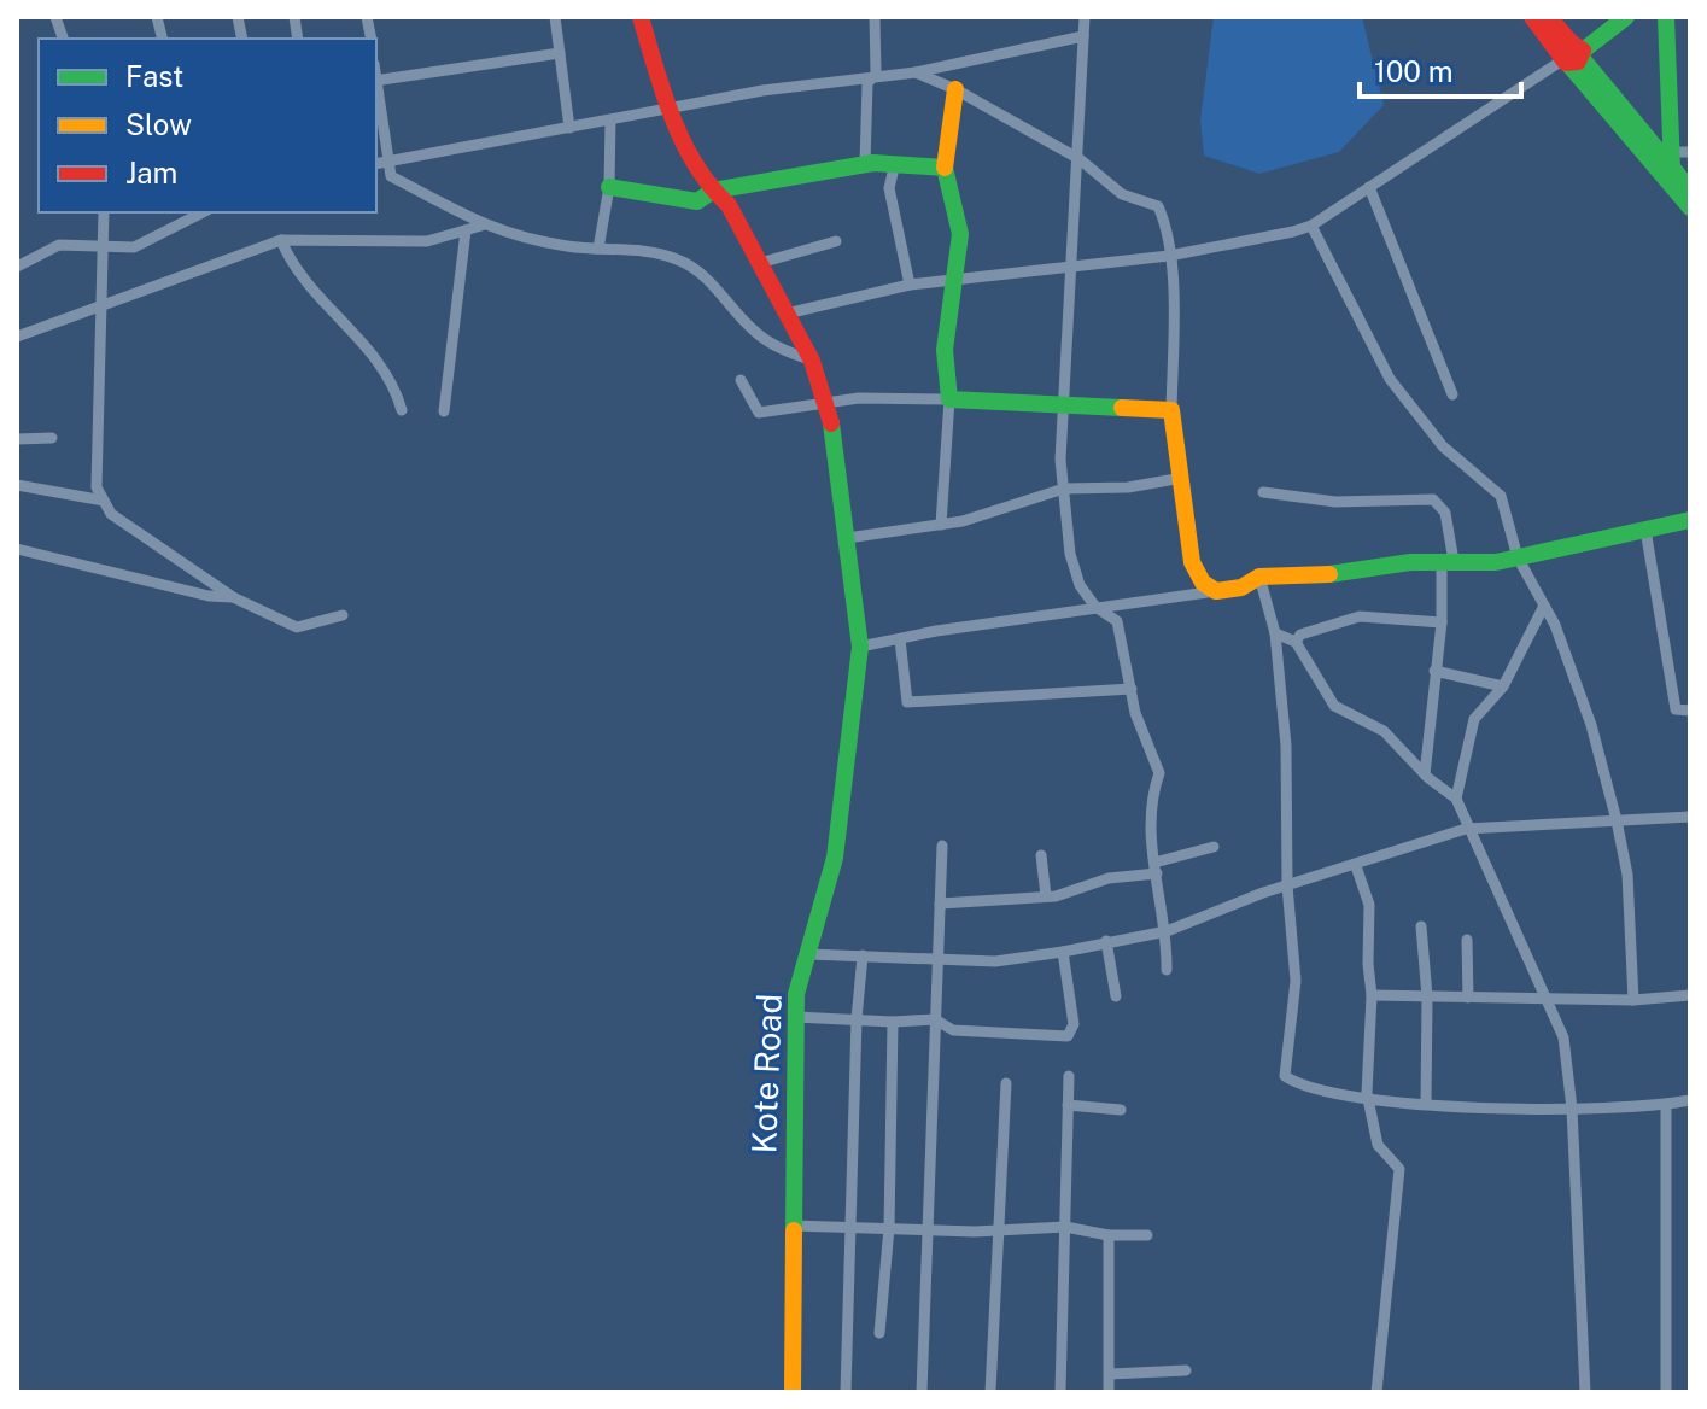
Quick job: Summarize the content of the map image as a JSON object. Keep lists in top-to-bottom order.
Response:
{
  "streets": {
    "street": ["Kote Road"]
  },
  "legend": ["Fast", "Slow", "Jam"],
  "scale_bar": "100 m"
}
